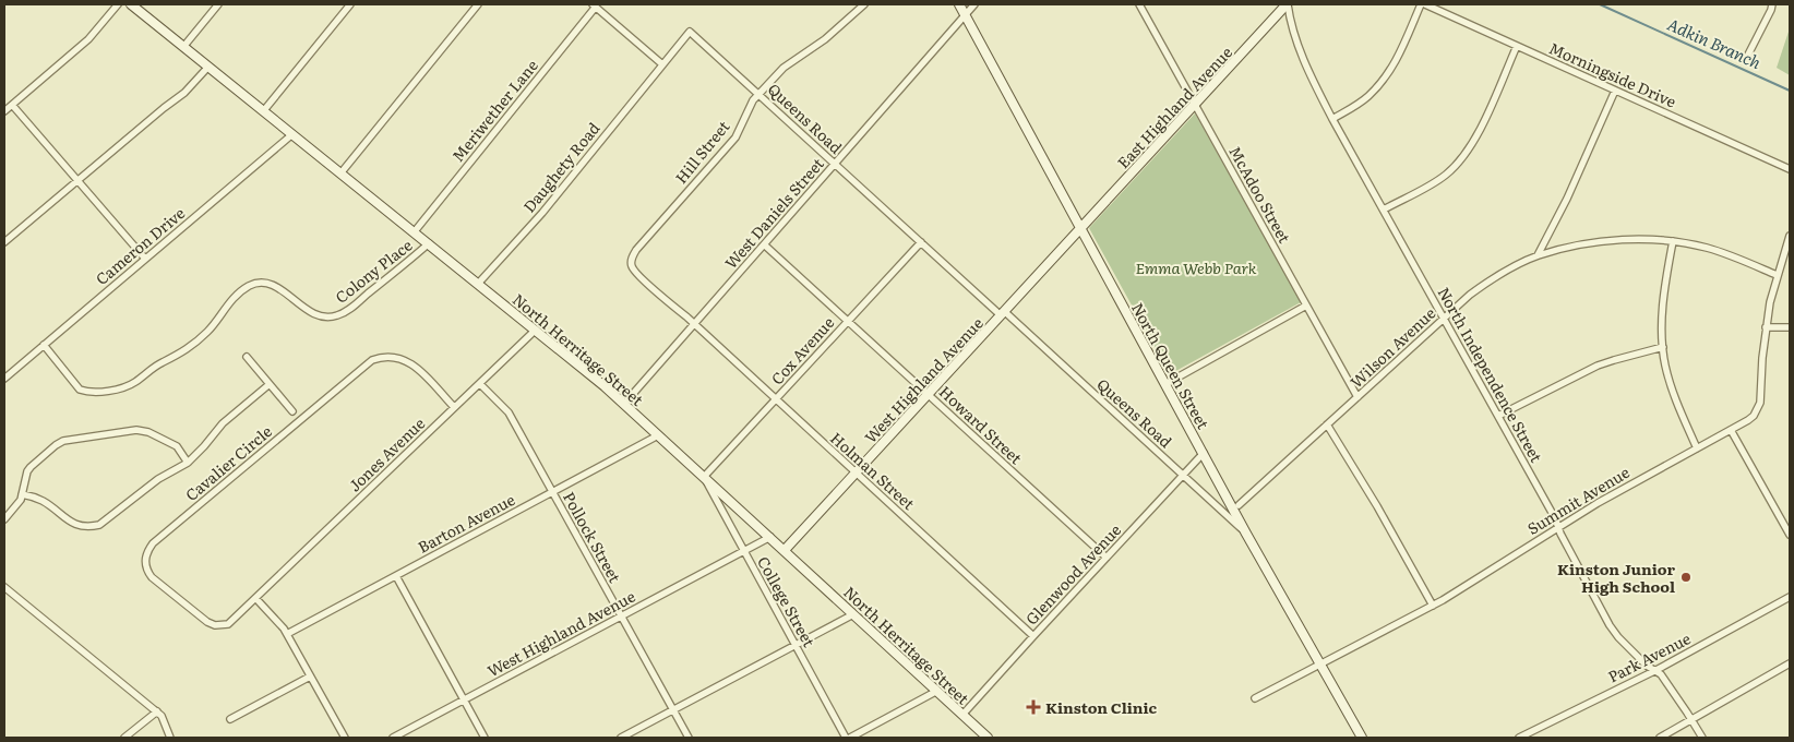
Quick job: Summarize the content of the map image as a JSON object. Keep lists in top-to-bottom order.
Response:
{
  "streets": {
    "street": [
      "Morningside Drive",
      "East Highland Avenue",
      "Meriwether Lane",
      "Queens Road",
      "Hill Street",
      "Daughety Road",
      "McAdoo Street",
      "West Daniels Street",
      "Cameron Drive",
      "Colony Place",
      "Wilson Avenue",
      "North Herritage Street",
      "Cox Avenue",
      "North Queen Street",
      "North Independence Street",
      "West Highland Avenue",
      "Howard Street",
      "Jones Avenue",
      "Cavalier Circle",
      "Holman Street",
      "Summit Avenue",
      "Barton Avenue",
      "Pollock Street",
      "Glenwood Avenue",
      "College Street",
      "Park Avenue"
    ]
  },
  "crossings": [
    ["East Highland Avenue", "McAdoo Street"],
    ["East Highland Avenue", "North Queen Street"],
    ["East Highland Avenue", "North Independence Street"],
    ["East Highland Avenue", "West Highland Avenue"],
    ["Meriwether Lane", "North Herritage Street"],
    ["Queens Road", "Hill Street"],
    ["Queens Road", "Daughety Road"],
    ["Queens Road", "West Daniels Street"],
    ["Queens Road", "Cox Avenue"],
    ["Queens Road", "North Queen Street"],
    ["Queens Road", "West Highland Avenue"],
    ["Queens Road", "Glenwood Avenue"],
    ["Hill Street", "West Daniels Street"],
    ["Hill Street", "Holman Street"],
    ["Daughety Road", "North Herritage Street"],
    ["McAdoo Street", "Wilson Avenue"],
    ["West Daniels Street", "North Herritage Street"],
    ["West Daniels Street", "North Queen Street"],
    ["West Daniels Street", "Howard Street"],
    ["West Daniels Street", "Holman Street"],
    ["Cameron Drive", "Colony Place"],
    ["Cameron Drive", "North Herritage Street"],
    ["Colony Place", "North Herritage Street"],
    ["Wilson Avenue", "North Independence Street"],
    ["Wilson Avenue", "Summit Avenue"],
    ["North Herritage Street", "Cox Avenue"],
    ["North Herritage Street", "West Highland Avenue"],
    ["North Herritage Street", "Jones Avenue"],
    ["North Herritage Street", "Barton Avenue"],
    ["North Herritage Street", "Glenwood Avenue"],
    ["North Herritage Street", "College Street"],
    ["Cox Avenue", "Howard Street"],
    ["Cox Avenue", "Holman Street"],
    ["Cox Avenue", "College Street"],
    ["North Queen Street", "West Highland Avenue"],
    ["North Queen Street", "Summit Avenue"],
    ["North Queen Street", "Glenwood Avenue"],
    ["North Independence Street", "Summit Avenue"],
    ["North Independence Street", "Park Avenue"],
    ["West Highland Avenue", "Howard Street"],
    ["West Highland Avenue", "Holman Street"],
    ["West Highland Avenue", "Pollock Street"],
    ["West Highland Avenue", "College Street"],
    ["Howard Street", "Glenwood Avenue"],
    ["Jones Avenue", "Cavalier Circle"],
    ["Jones Avenue", "Pollock Street"],
    ["Holman Street", "Glenwood Avenue"],
    ["Barton Avenue", "Pollock Street"]
  ],
  "water": ["Adkin Branch"],
  "parks": ["Emma Webb Park"],
  "places": {
    "other": ["Kinston Junior High School"],
    "health": ["Kinston Clinic"]
  }
}
